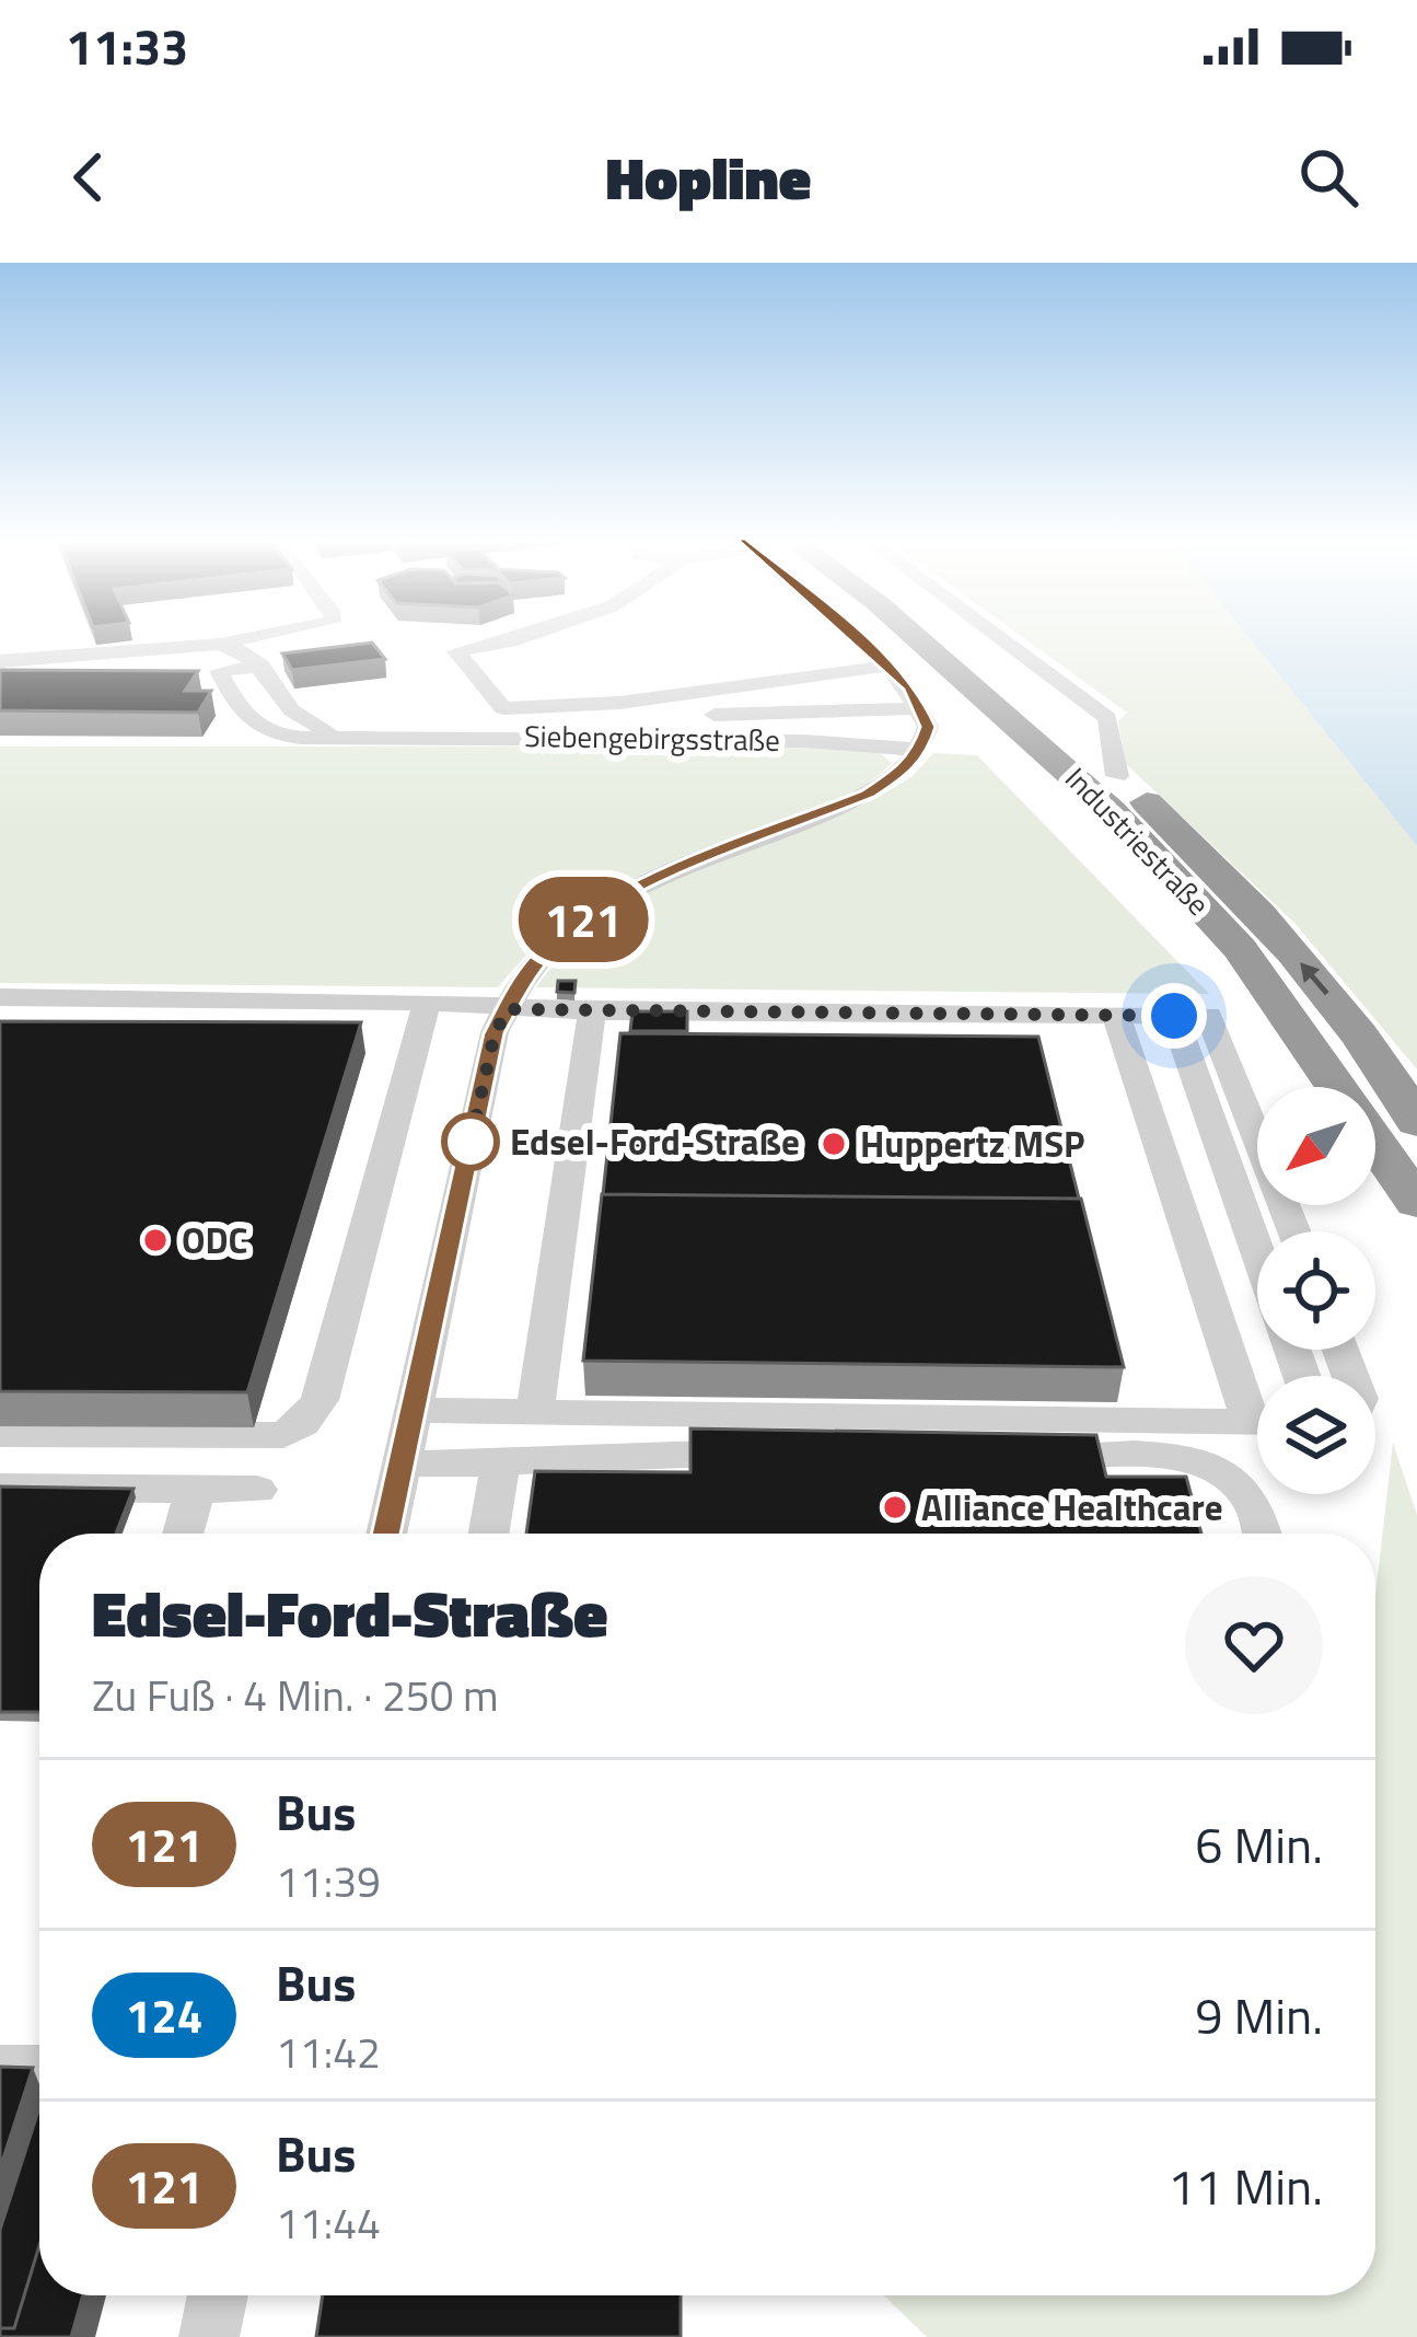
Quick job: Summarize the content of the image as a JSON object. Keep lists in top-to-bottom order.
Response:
{
  "streets": {
    "highway": ["Industriestraße"],
    "street": ["Siebengebirgsstraße"]
  },
  "places": [
    "Edsel-Ford-Straße",
    "Huppertz MSP",
    "ODC",
    "Alliance Healthcare"
  ],
  "lines": ["bus line 121"],
  "north": "bottom left",
  "page": {
    "status": "11:33",
    "header": "Hopline",
    "on_map": "121",
    "heading": ["Edsel-Ford-Straße", "Zu Fuß · 4 Min. · 250 m"],
    "list": [
      {
        "mark": "121",
        "name": "Bus",
        "note": "11:39",
        "value": "6 Min."
      },
      {
        "mark": "124",
        "name": "Bus",
        "note": "11:42",
        "value": "9 Min."
      },
      {
        "mark": "121",
        "name": "Bus",
        "note": "11:44",
        "value": "11 Min."
      }
    ]
  }
}
